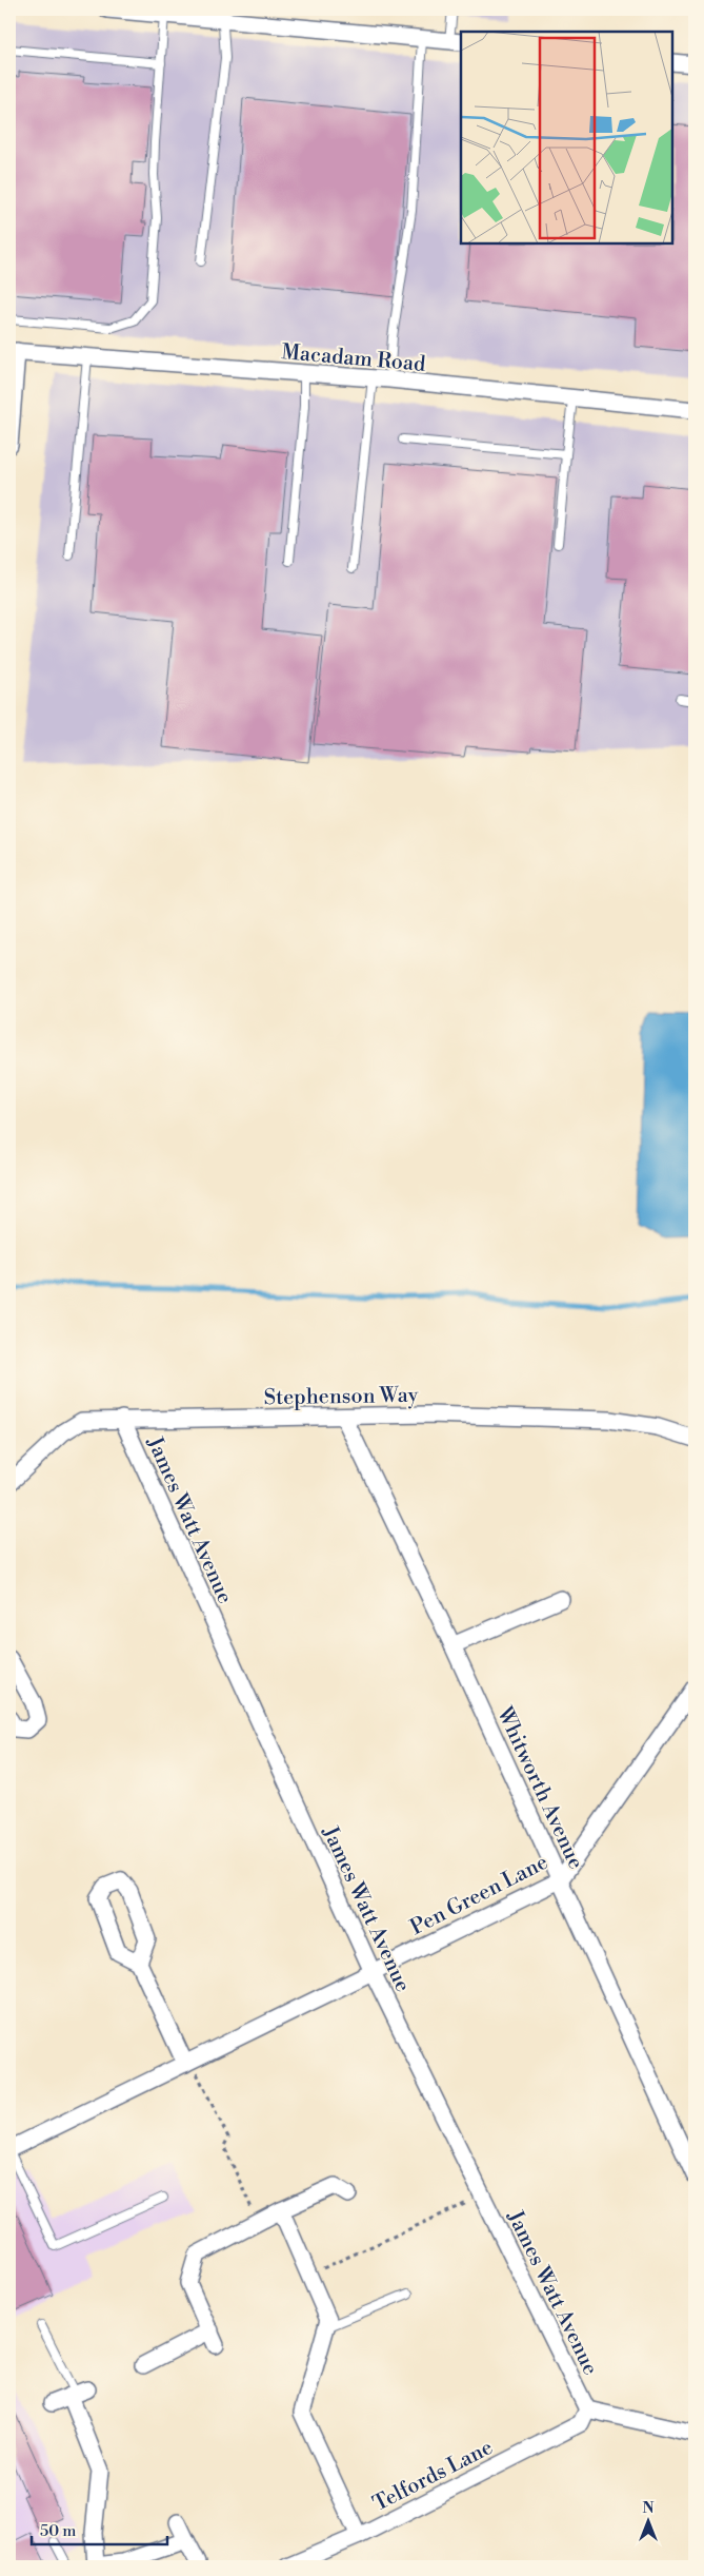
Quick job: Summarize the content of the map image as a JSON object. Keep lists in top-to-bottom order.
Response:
{
  "streets": {
    "street": [
      "Macadam Road",
      "Stephenson Way",
      "James Watt Avenue",
      "Whitworth Avenue",
      "Pen Green Lane",
      "Telfords Lane"
    ]
  },
  "crossings": [
    ["Stephenson Way", "James Watt Avenue"],
    ["Stephenson Way", "Whitworth Avenue"],
    ["James Watt Avenue", "Pen Green Lane"],
    ["James Watt Avenue", "Telfords Lane"],
    ["Whitworth Avenue", "Pen Green Lane"]
  ],
  "scale_bar": "50 m",
  "north": "top"
}
